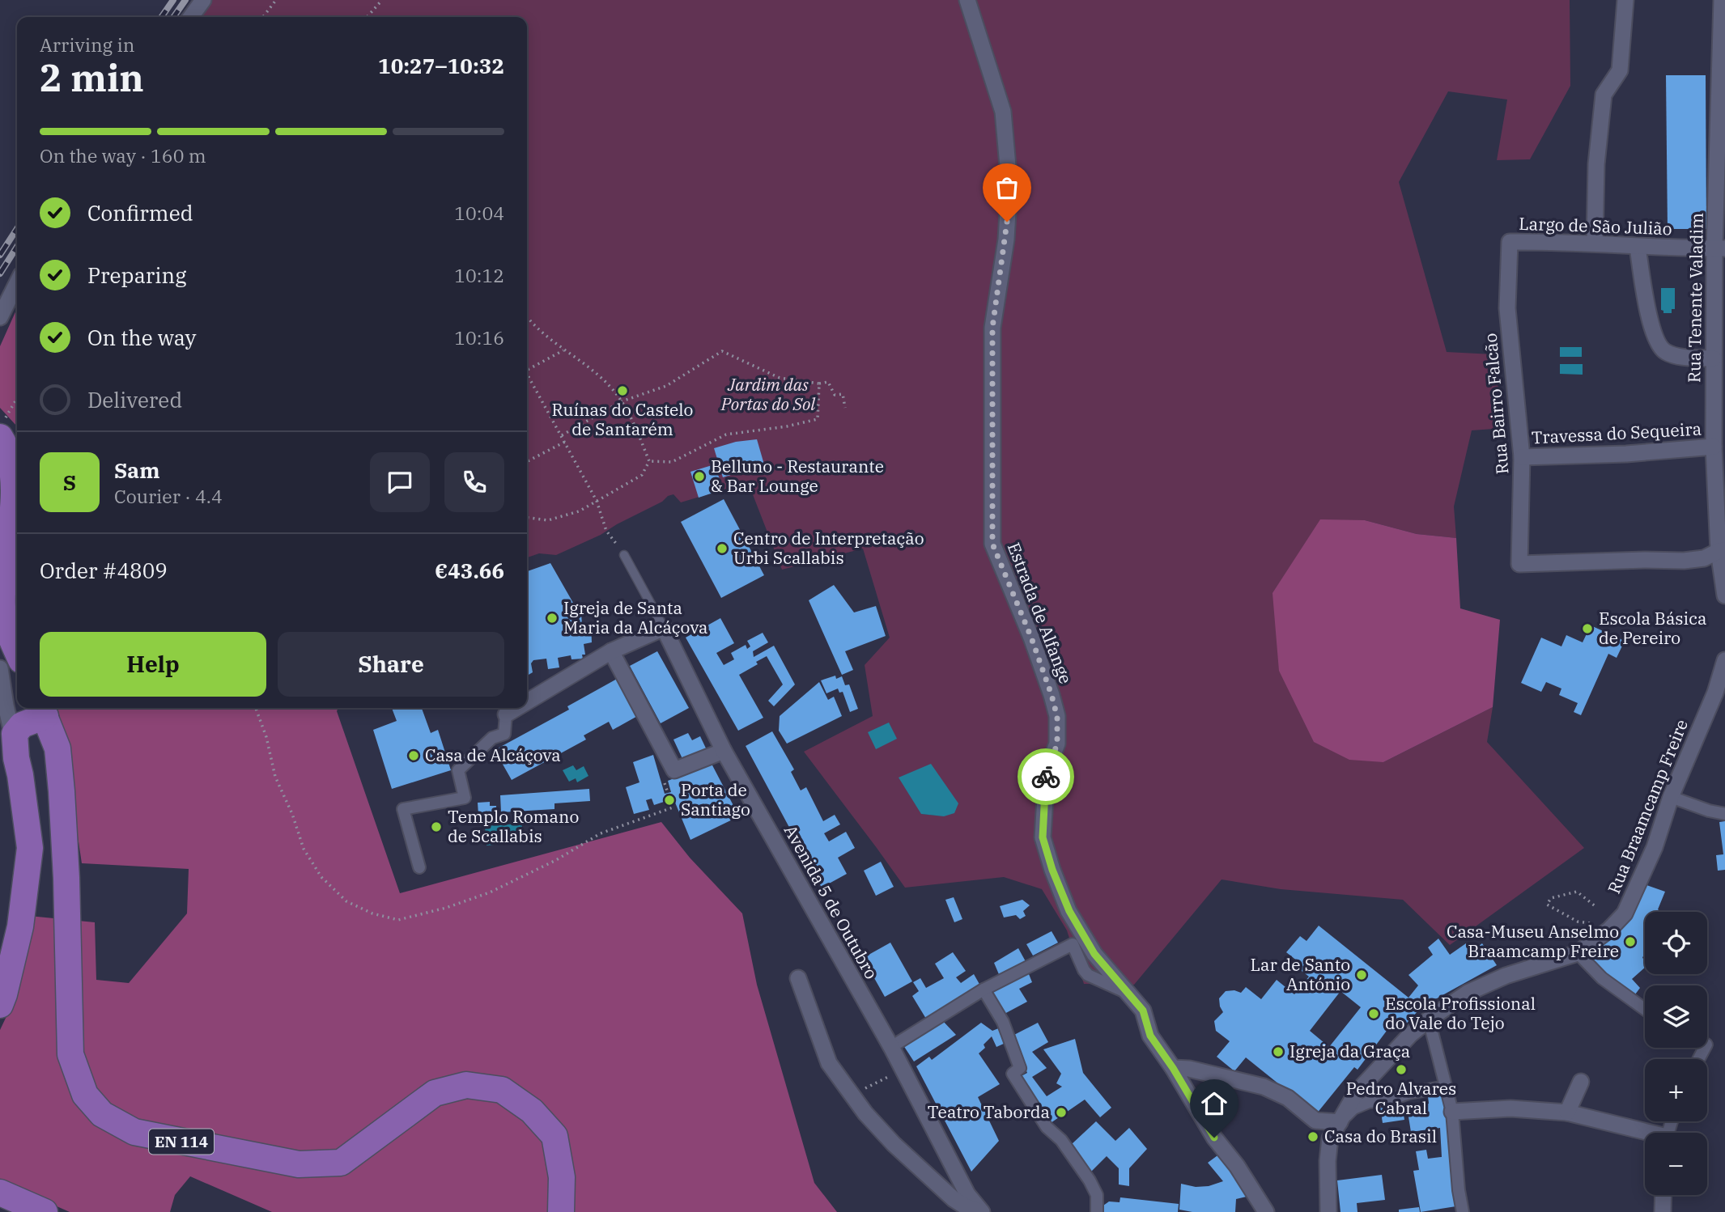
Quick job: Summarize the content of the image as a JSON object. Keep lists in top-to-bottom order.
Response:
{
  "streets": {
    "main road": ["EN 114"],
    "street": [
      "Largo de São Julião",
      "Rua Tenente Valadim",
      "Rua Bairro Falcão",
      "Travessa do Sequeira",
      "Estrada de Alfange",
      "Rua Braamcamp Freire",
      "Avenida 5 de Outubro"
    ]
  },
  "crossings": [
    ["Largo de São Julião", "Rua Tenente Valadim"],
    ["Largo de São Julião", "Rua Bairro Falcão"],
    ["Rua Tenente Valadim", "Rua Bairro Falcão"],
    ["Rua Tenente Valadim", "Travessa do Sequeira"],
    ["Rua Bairro Falcão", "Travessa do Sequeira"]
  ],
  "parks": ["Jardim das Portas do Sol"],
  "places": [
    "Ruínas do Castelo de Santarém",
    "Belluno - Restaurante & Bar Lounge",
    "Centro de Interpretação Urbi Scallabis",
    "Igreja de Santa Maria da Alcáçova",
    "Escola Básica de Pereiro",
    "Casa de Alcáçova",
    "Porta de Santiago",
    "Templo Romano de Scallabis",
    "Casa-Museu Anselmo Braamcamp Freire",
    "Lar de Santo António",
    "Escola Profissional do Vale do Tejo",
    "Igreja da Graça",
    "Pedro Alvares Cabral",
    "Teatro Taborda",
    "Casa do Brasil"
  ],
  "page": {
    "heading": ["2 min", "Arriving in", "10:27–10:32"],
    "panel": [
      "Sam",
      "Courier · 4.4",
      "Order #4809",
      "€43.66"
    ],
    "bar": "On the way · 160 m",
    "list": [
      ["Confirmed", "10:04"],
      ["Preparing", "10:12"],
      ["On the way", "10:16"],
      "Delivered"
    ],
    "round": "S",
    "buttons": ["Help", "Share"],
    "map_buttons": ["+", "−"]
  }
}
